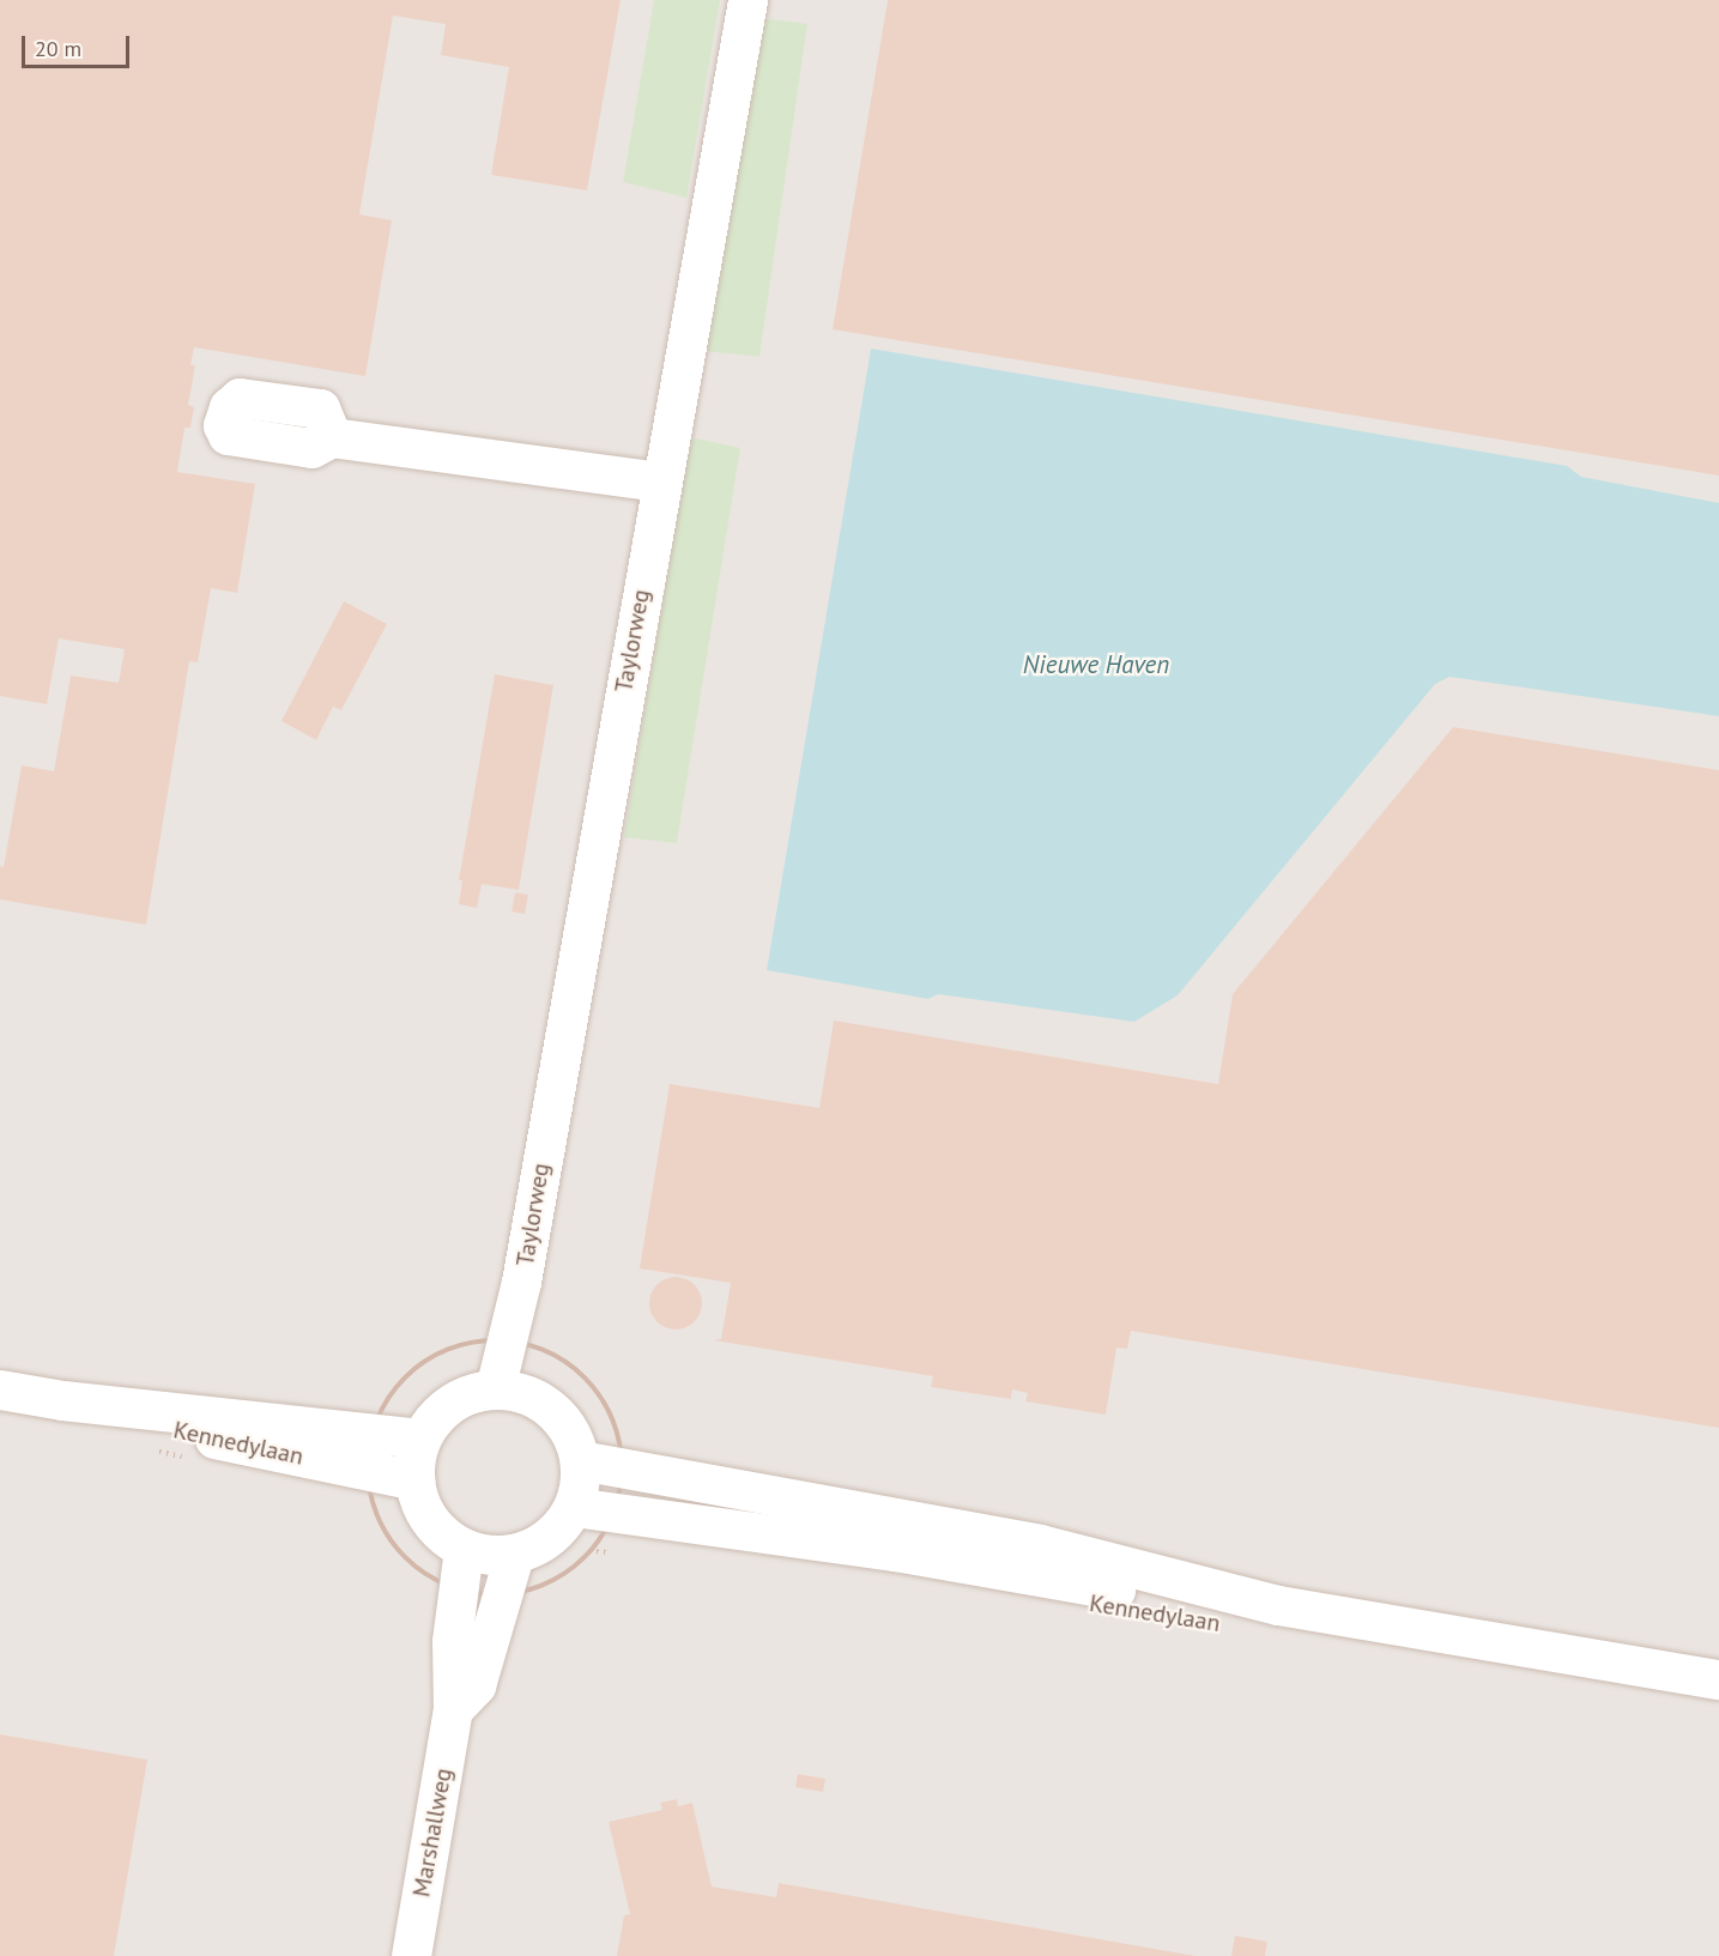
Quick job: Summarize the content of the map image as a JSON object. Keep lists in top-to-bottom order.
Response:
{
  "streets": {
    "street": ["Taylorweg", "Kennedylaan", "Marshallweg"]
  },
  "crossings": [
    ["Kennedylaan", "Marshallweg"]
  ],
  "water": ["Nieuwe Haven"],
  "scale_bar": "20 m"
}
